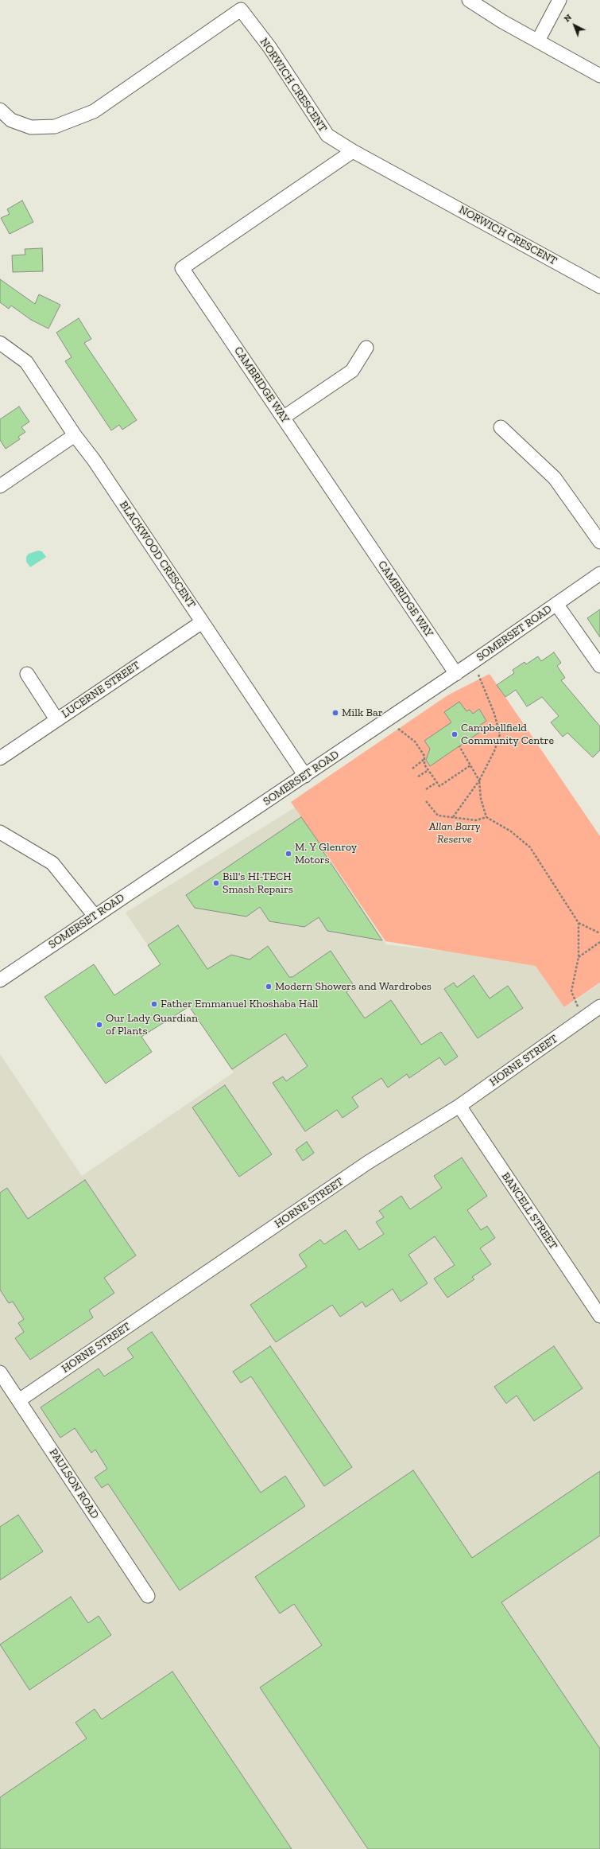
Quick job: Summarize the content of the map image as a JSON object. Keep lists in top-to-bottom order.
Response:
{
  "streets": {
    "street": [
      "NORWICH CRESCENT",
      "CAMBRIDGE WAY",
      "BLACKWOOD CRESCENT",
      "SOMERSET ROAD",
      "LUCERNE STREET",
      "HORNE STREET",
      "BANCELL STREET",
      "PAULSON ROAD"
    ]
  },
  "crossings": [
    ["NORWICH CRESCENT", "CAMBRIDGE WAY"],
    ["CAMBRIDGE WAY", "SOMERSET ROAD"],
    ["BLACKWOOD CRESCENT", "SOMERSET ROAD"],
    ["BLACKWOOD CRESCENT", "LUCERNE STREET"],
    ["HORNE STREET", "BANCELL STREET"],
    ["HORNE STREET", "PAULSON ROAD"]
  ],
  "parks": ["Allan Barry Reserve"],
  "places": [
    "Milk Bar",
    "Campbellfield Community Centre",
    "M. Y Glenroy Motors",
    "Bill's HI-TECH Smash Repairs",
    "Modern Showers and Wardrobes",
    "Father Emmanuel Khoshaba Hall",
    "Our Lady Guardian of Plants"
  ],
  "north": "top left"
}
